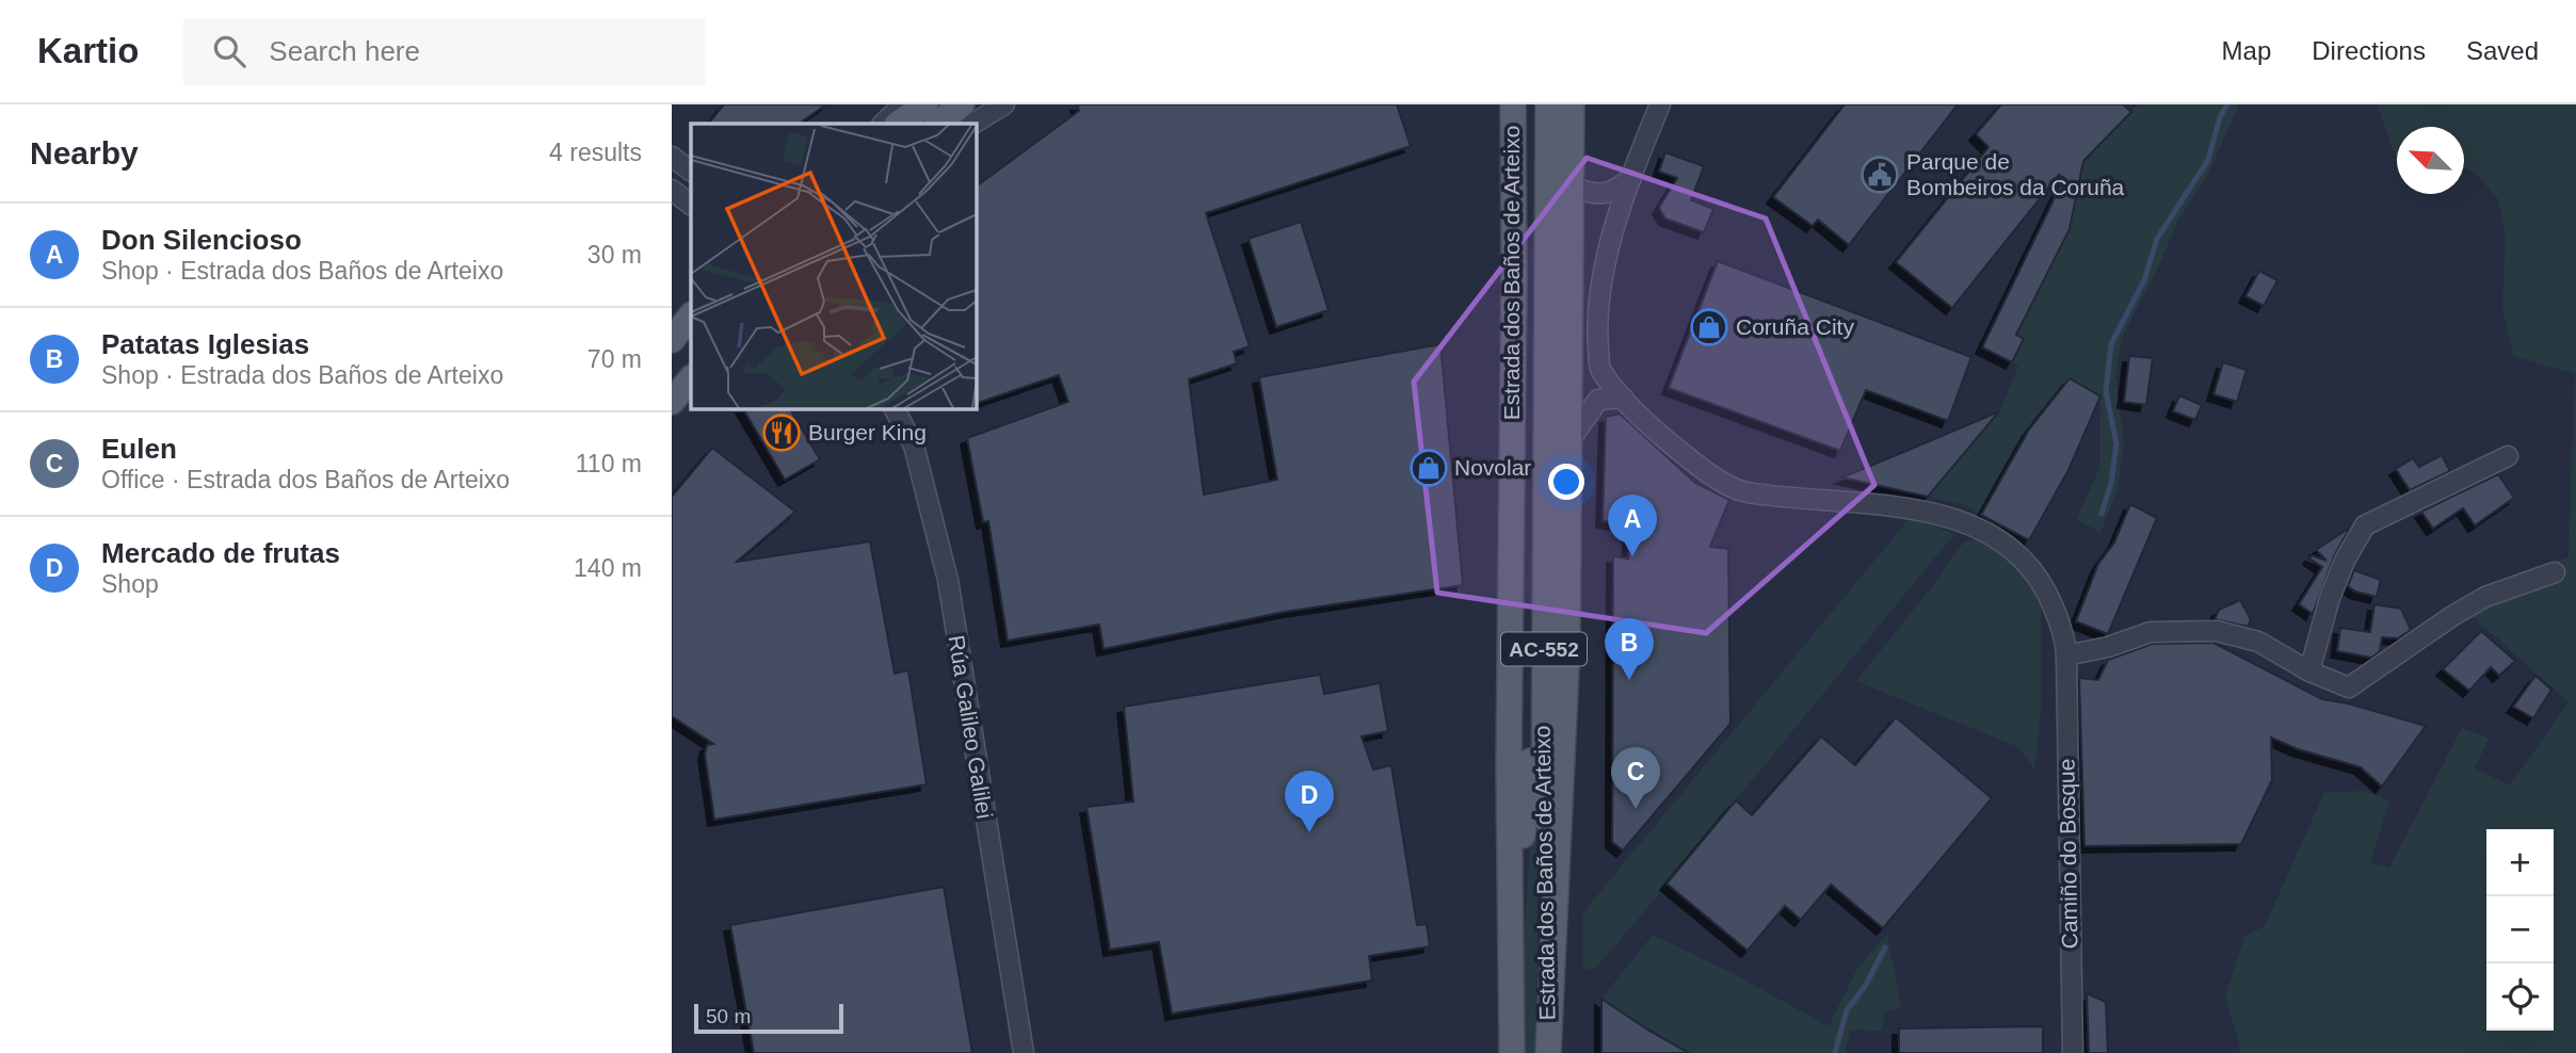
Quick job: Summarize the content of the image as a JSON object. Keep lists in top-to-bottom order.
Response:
{
  "streets": {
    "main road": ["Estrada dos Baños de Arteixo", "AC-552"],
    "street": ["Rúa Galileo Galilei", "Camiño do Bosque"]
  },
  "crossings": [
    ["Estrada dos Baños de Arteixo", "AC-552"]
  ],
  "places": {
    "public building": ["Parque de Bombeiros da Coruña"],
    "shop": ["Coruña City", "Novolar"],
    "restaurant": ["Burger King"]
  },
  "scale_bar": "50 m",
  "north": "top left",
  "page": {
    "header": "Kartio",
    "search": "Search here",
    "nav": ["Map", "Directions", "Saved"],
    "heading": ["Nearby", "4 results"],
    "list": [
      {
        "mark": "A",
        "name": "Don Silencioso",
        "note": "Shop · Estrada dos Baños de Arteixo",
        "value": "30 m"
      },
      {
        "mark": "B",
        "name": "Patatas Iglesias",
        "note": "Shop · Estrada dos Baños de Arteixo",
        "value": "70 m"
      },
      {
        "mark": "C",
        "name": "Eulen",
        "note": "Office · Estrada dos Baños de Arteixo",
        "value": "110 m"
      },
      {
        "mark": "D",
        "name": "Mercado de frutas",
        "note": "Shop",
        "value": "140 m"
      }
    ],
    "pins": [
      "A",
      "B",
      "C",
      "D"
    ],
    "map_buttons": ["+", "−"],
    "scale": "50 m"
  }
}
